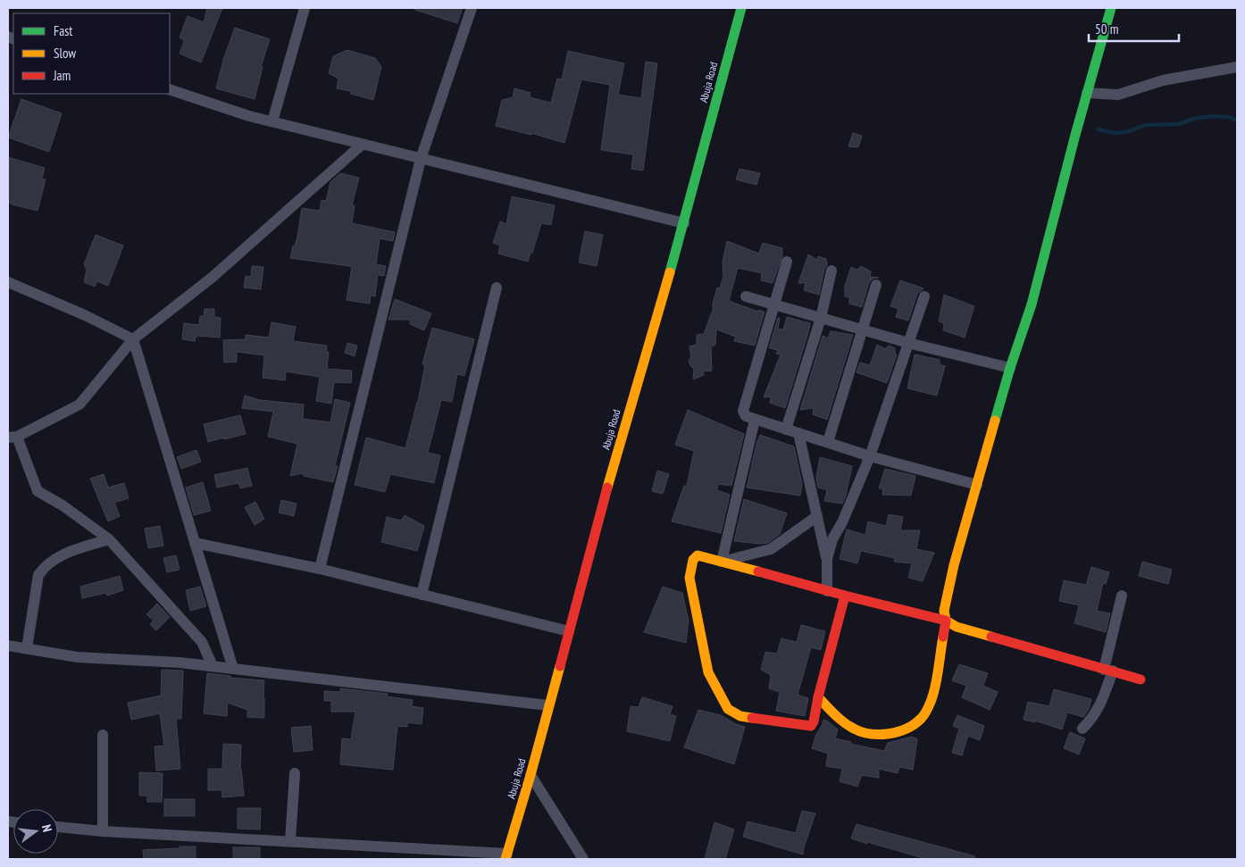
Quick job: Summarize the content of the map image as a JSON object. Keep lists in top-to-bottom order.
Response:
{
  "streets": {
    "street": ["Abuja Road"]
  },
  "legend": ["Fast", "Slow", "Jam"],
  "scale_bar": "50 m",
  "north": "right"
}
